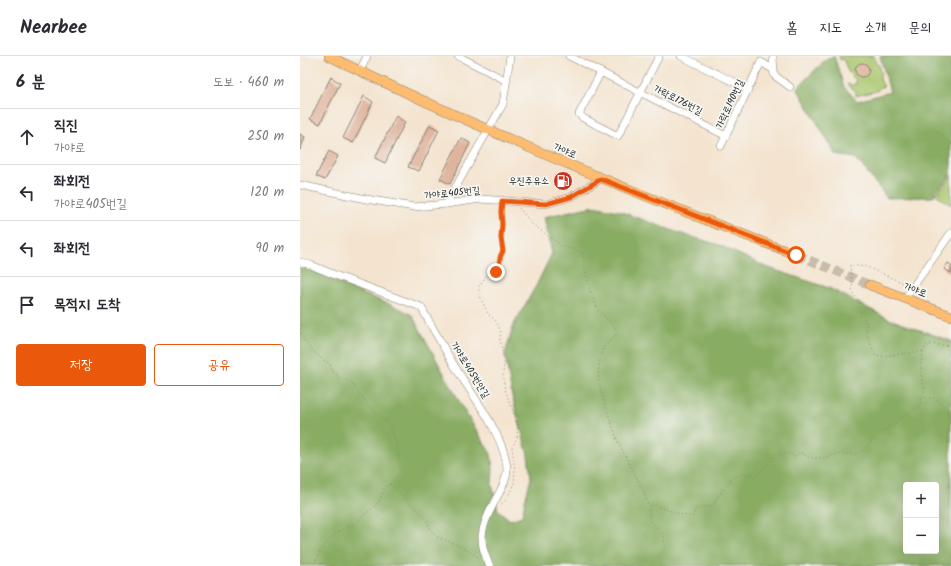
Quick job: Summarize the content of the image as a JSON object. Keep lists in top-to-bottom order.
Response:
{
  "streets": {
    "main road": ["가야로"],
    "street": [
      "가락로176번길",
      "가락로190번길",
      "가야로405번길",
      "가야로405번안길"
    ]
  },
  "crossings": [
    ["가락로176번길", "가락로190번길"],
    ["가야로", "가야로405번길"]
  ],
  "places": {
    "fuel station": ["우진주유소"]
  },
  "page": {
    "header": "Nearbee",
    "nav": [
      "홈",
      "지도",
      "소개",
      "문의"
    ],
    "heading": ["6 분", "도보 · 460 m"],
    "list": [
      ["직진", "가야로", "250 m"],
      ["좌회전", "가야로405번길", "120 m"],
      ["좌회전", "90 m"],
      "목적지 도착"
    ],
    "buttons": ["저장", "공유"],
    "map_buttons": ["+", "−"]
  }
}
